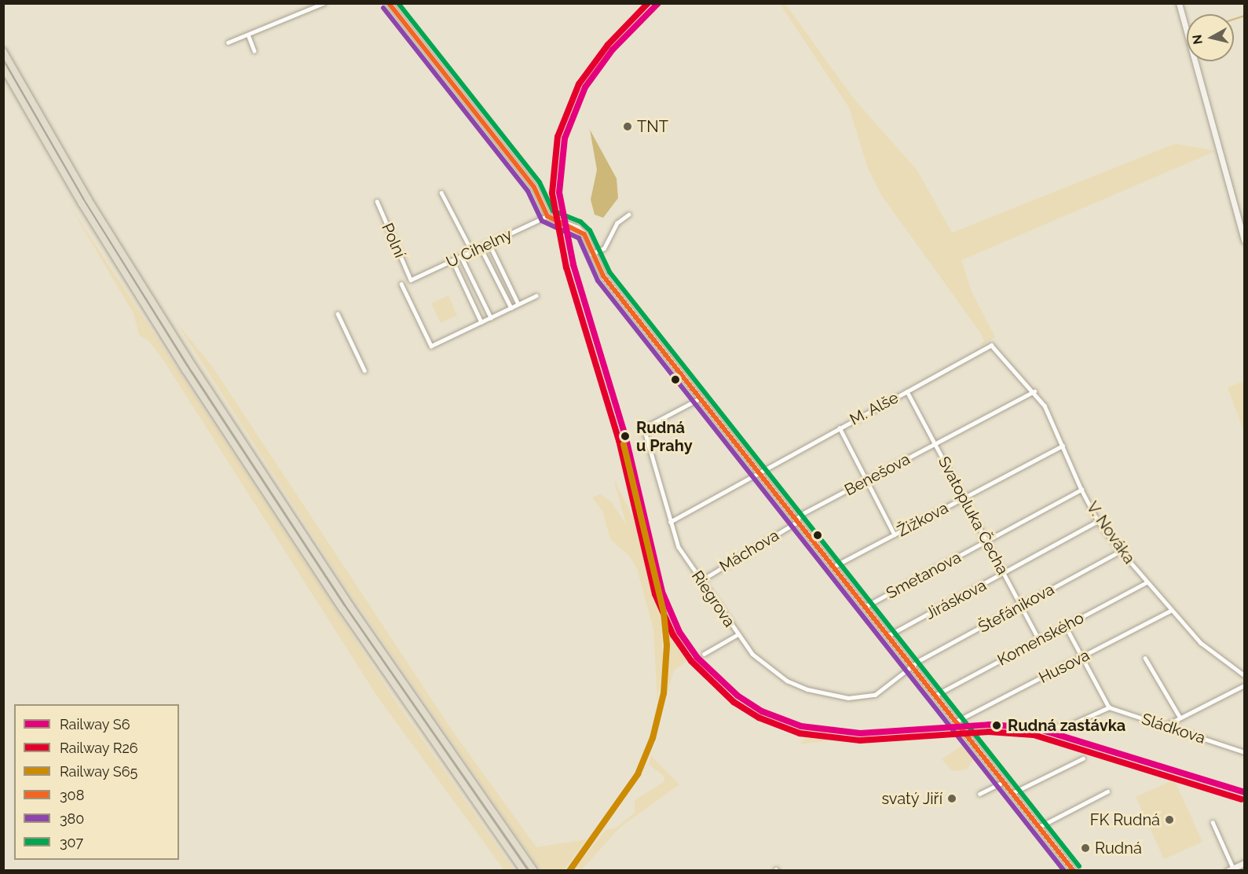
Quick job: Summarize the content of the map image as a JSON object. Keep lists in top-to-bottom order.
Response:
{
  "streets": {
    "street": [
      "Polní",
      "U Cihelny",
      "M. Alše",
      "Benešova",
      "Svatopluka Čecha",
      "Žižkova",
      "V. Nováka",
      "Máchova",
      "Smetanova",
      "Riegrova",
      "Jiráskova",
      "Štefánikova",
      "Komenského",
      "Husova",
      "Sládkova"
    ]
  },
  "crossings": [
    ["Polní", "U Cihelny"],
    ["M. Alše", "Svatopluka Čecha"],
    ["M. Alše", "V. Nováka"],
    ["M. Alše", "Riegrova"],
    ["Benešova", "Svatopluka Čecha"],
    ["Benešova", "V. Nováka"],
    ["Benešova", "Máchova"],
    ["Svatopluka Čecha", "Žižkova"],
    ["Svatopluka Čecha", "Smetanova"],
    ["Svatopluka Čecha", "Jiráskova"],
    ["Svatopluka Čecha", "Štefánikova"],
    ["Svatopluka Čecha", "Komenského"],
    ["Žižkova", "V. Nováka"],
    ["V. Nováka", "Smetanova"],
    ["V. Nováka", "Jiráskova"],
    ["V. Nováka", "Štefánikova"],
    ["V. Nováka", "Komenského"],
    ["V. Nováka", "Husova"],
    ["Máchova", "Riegrova"],
    ["Riegrova", "Štefánikova"]
  ],
  "places": [
    "TNT",
    "Rudná u Prahy",
    "Rudná zastávka",
    "svatý Jiří",
    "FK Rudná",
    "Rudná"
  ],
  "lines": [
    "rail line S6",
    "rail line R26",
    "transit line 308",
    "transit line 307",
    "transit line 380",
    "rail line S65"
  ],
  "legend": [
    "Railway S6",
    "Railway R26",
    "Railway S65",
    "308",
    "380",
    "307"
  ],
  "north": "left"
}
